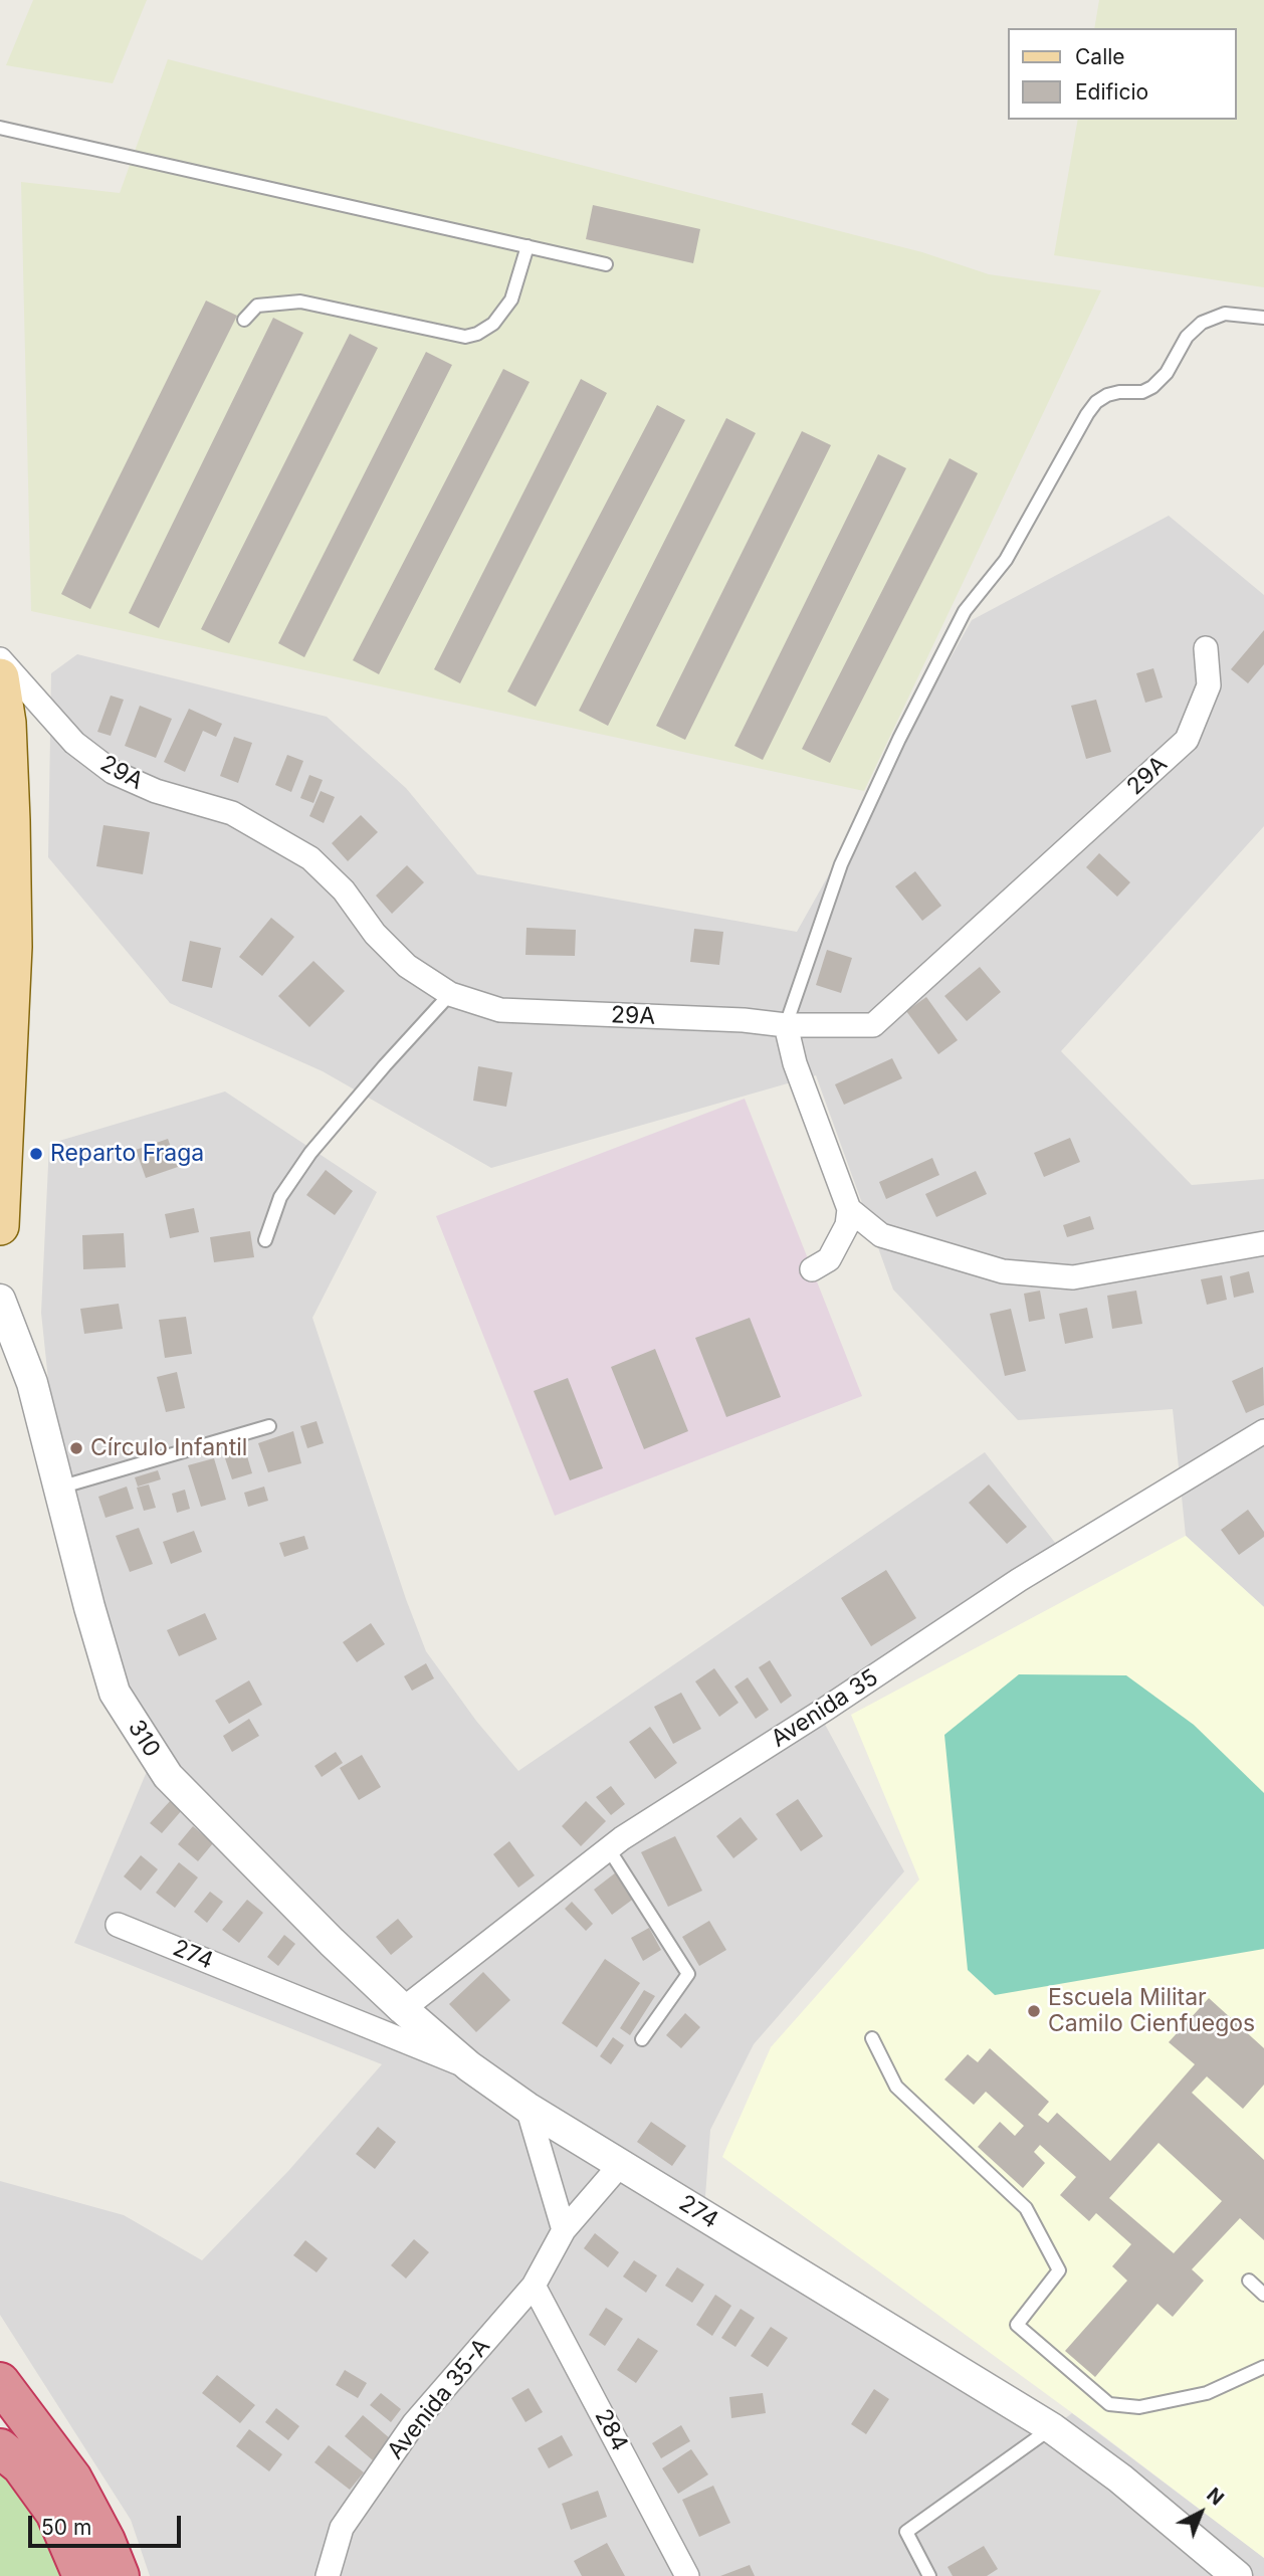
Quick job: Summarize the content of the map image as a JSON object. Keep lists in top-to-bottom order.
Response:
{
  "streets": {
    "street": [
      "29A",
      "Avenida 35",
      "310",
      "274",
      "Avenida 35-A",
      "284"
    ]
  },
  "crossings": [
    ["Avenida 35", "310"],
    ["310", "274"],
    ["274", "Avenida 35-A"],
    ["Avenida 35-A", "284"]
  ],
  "places": ["Reparto Fraga", "Círculo Infantil", "Escuela Militar Camilo Cienfuegos"],
  "legend": ["Calle", "Edificio"],
  "scale_bar": "50 m",
  "north": "top right"
}
